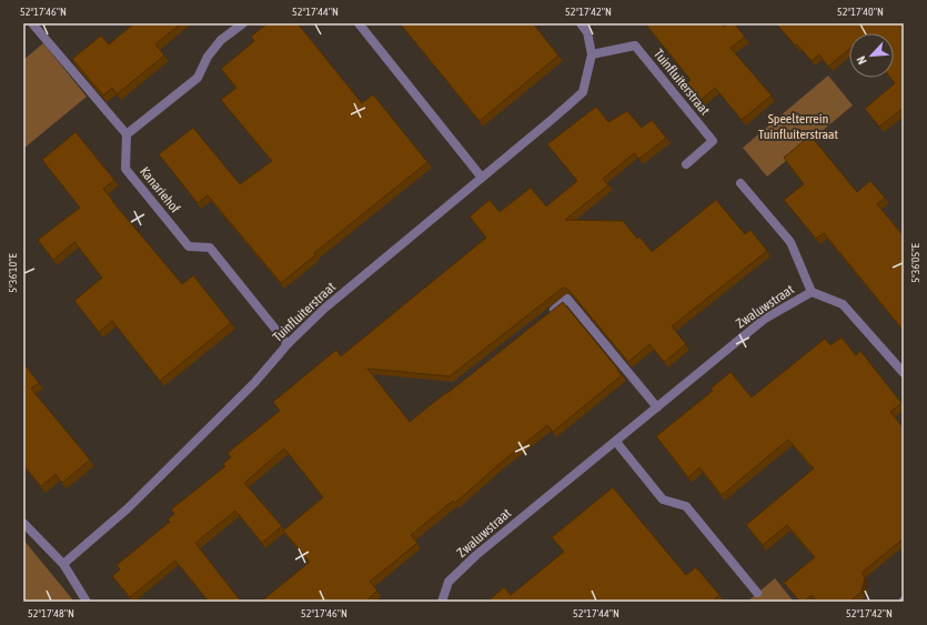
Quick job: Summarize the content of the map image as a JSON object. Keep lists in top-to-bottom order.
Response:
{
  "streets": {
    "street": ["Tuinfluiterstraat", "Kanariehof", "Zwaluwstraat"]
  },
  "crossings": [
    ["Tuinfluiterstraat", "Kanariehof"]
  ],
  "parks": ["Speelterrein Tuinfluiterstraat"],
  "north": "bottom left",
  "coordinates": [
    "52°17'46\"N",
    "52°17'44\"N",
    "52°17'42\"N",
    "52°17'40\"N",
    "5°36'05\"E",
    "5°36'10\"E",
    "52°17'48\"N"
  ]
}
